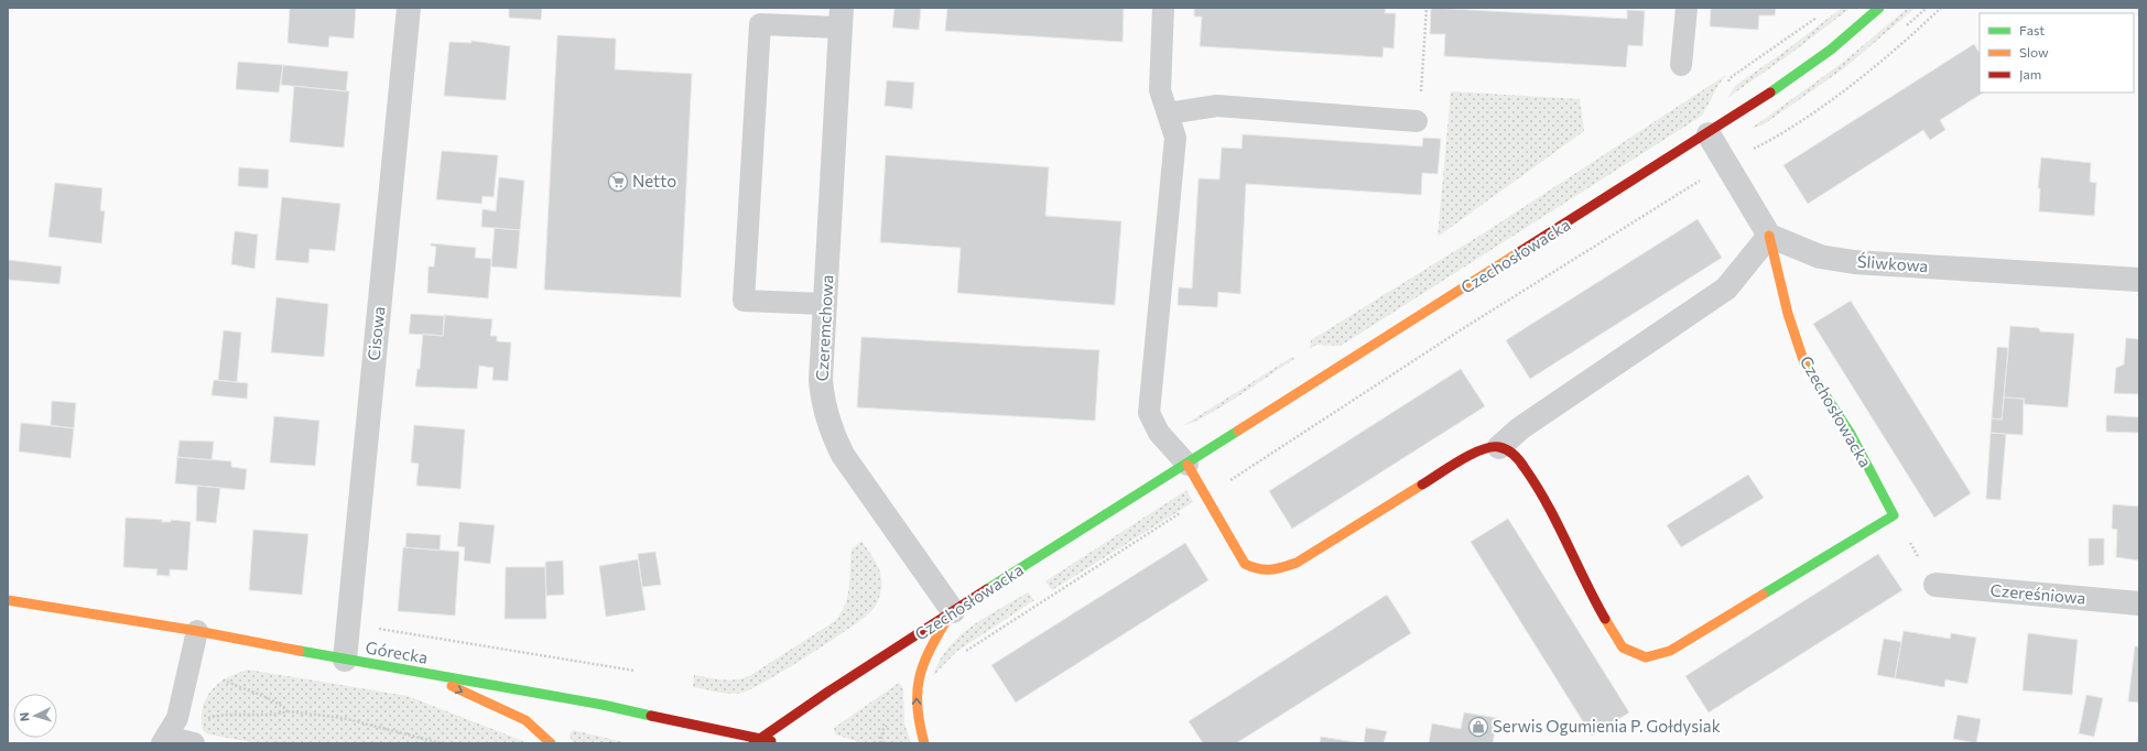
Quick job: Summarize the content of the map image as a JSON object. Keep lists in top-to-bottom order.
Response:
{
  "streets": {
    "street": [
      "Czechosłowacka",
      "Śliwkowa",
      "Czeremchowa",
      "Cisowa",
      "Czereśniowa",
      "Górecka"
    ]
  },
  "crossings": [
    ["Czechosłowacka", "Śliwkowa"],
    ["Czechosłowacka", "Czeremchowa"],
    ["Czechosłowacka", "Górecka"],
    ["Cisowa", "Górecka"]
  ],
  "places": {
    "supermarket": ["Netto"],
    "shop": ["Serwis Ogumienia P. Gołdysiak"]
  },
  "legend": ["Fast", "Slow", "Jam"],
  "north": "left"
}
